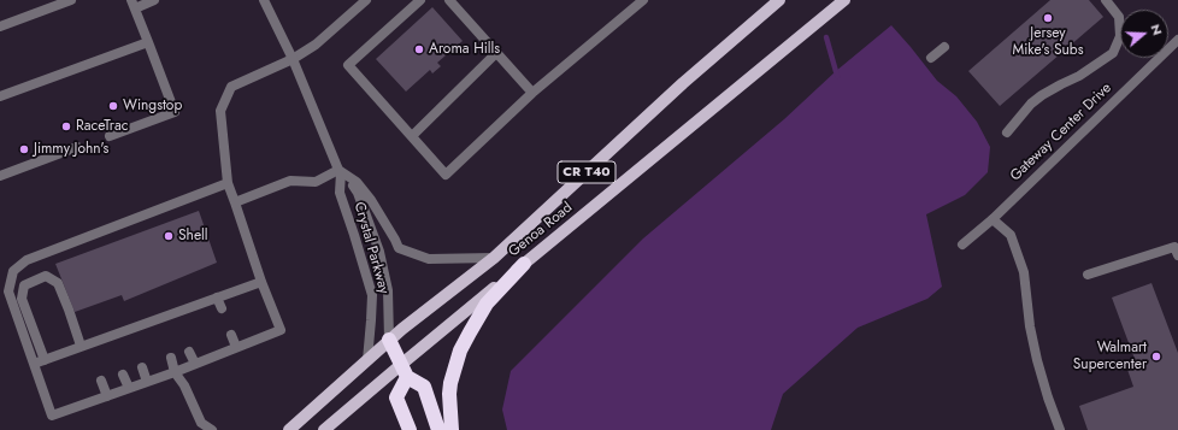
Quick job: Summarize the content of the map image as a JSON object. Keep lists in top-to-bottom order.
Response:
{
  "streets": {
    "main road": ["CR T40", "Genoa Road"],
    "street": ["Gateway Center Drive", "Crystal Parkway"]
  },
  "crossings": [
    ["Genoa Road", "Crystal Parkway"]
  ],
  "places": [
    "Jersey Mike's Subs",
    "Aroma Hills",
    "Wingstop",
    "RaceTrac",
    "Jimmy John's",
    "Shell",
    "Walmart Supercenter"
  ],
  "north": "right"
}
